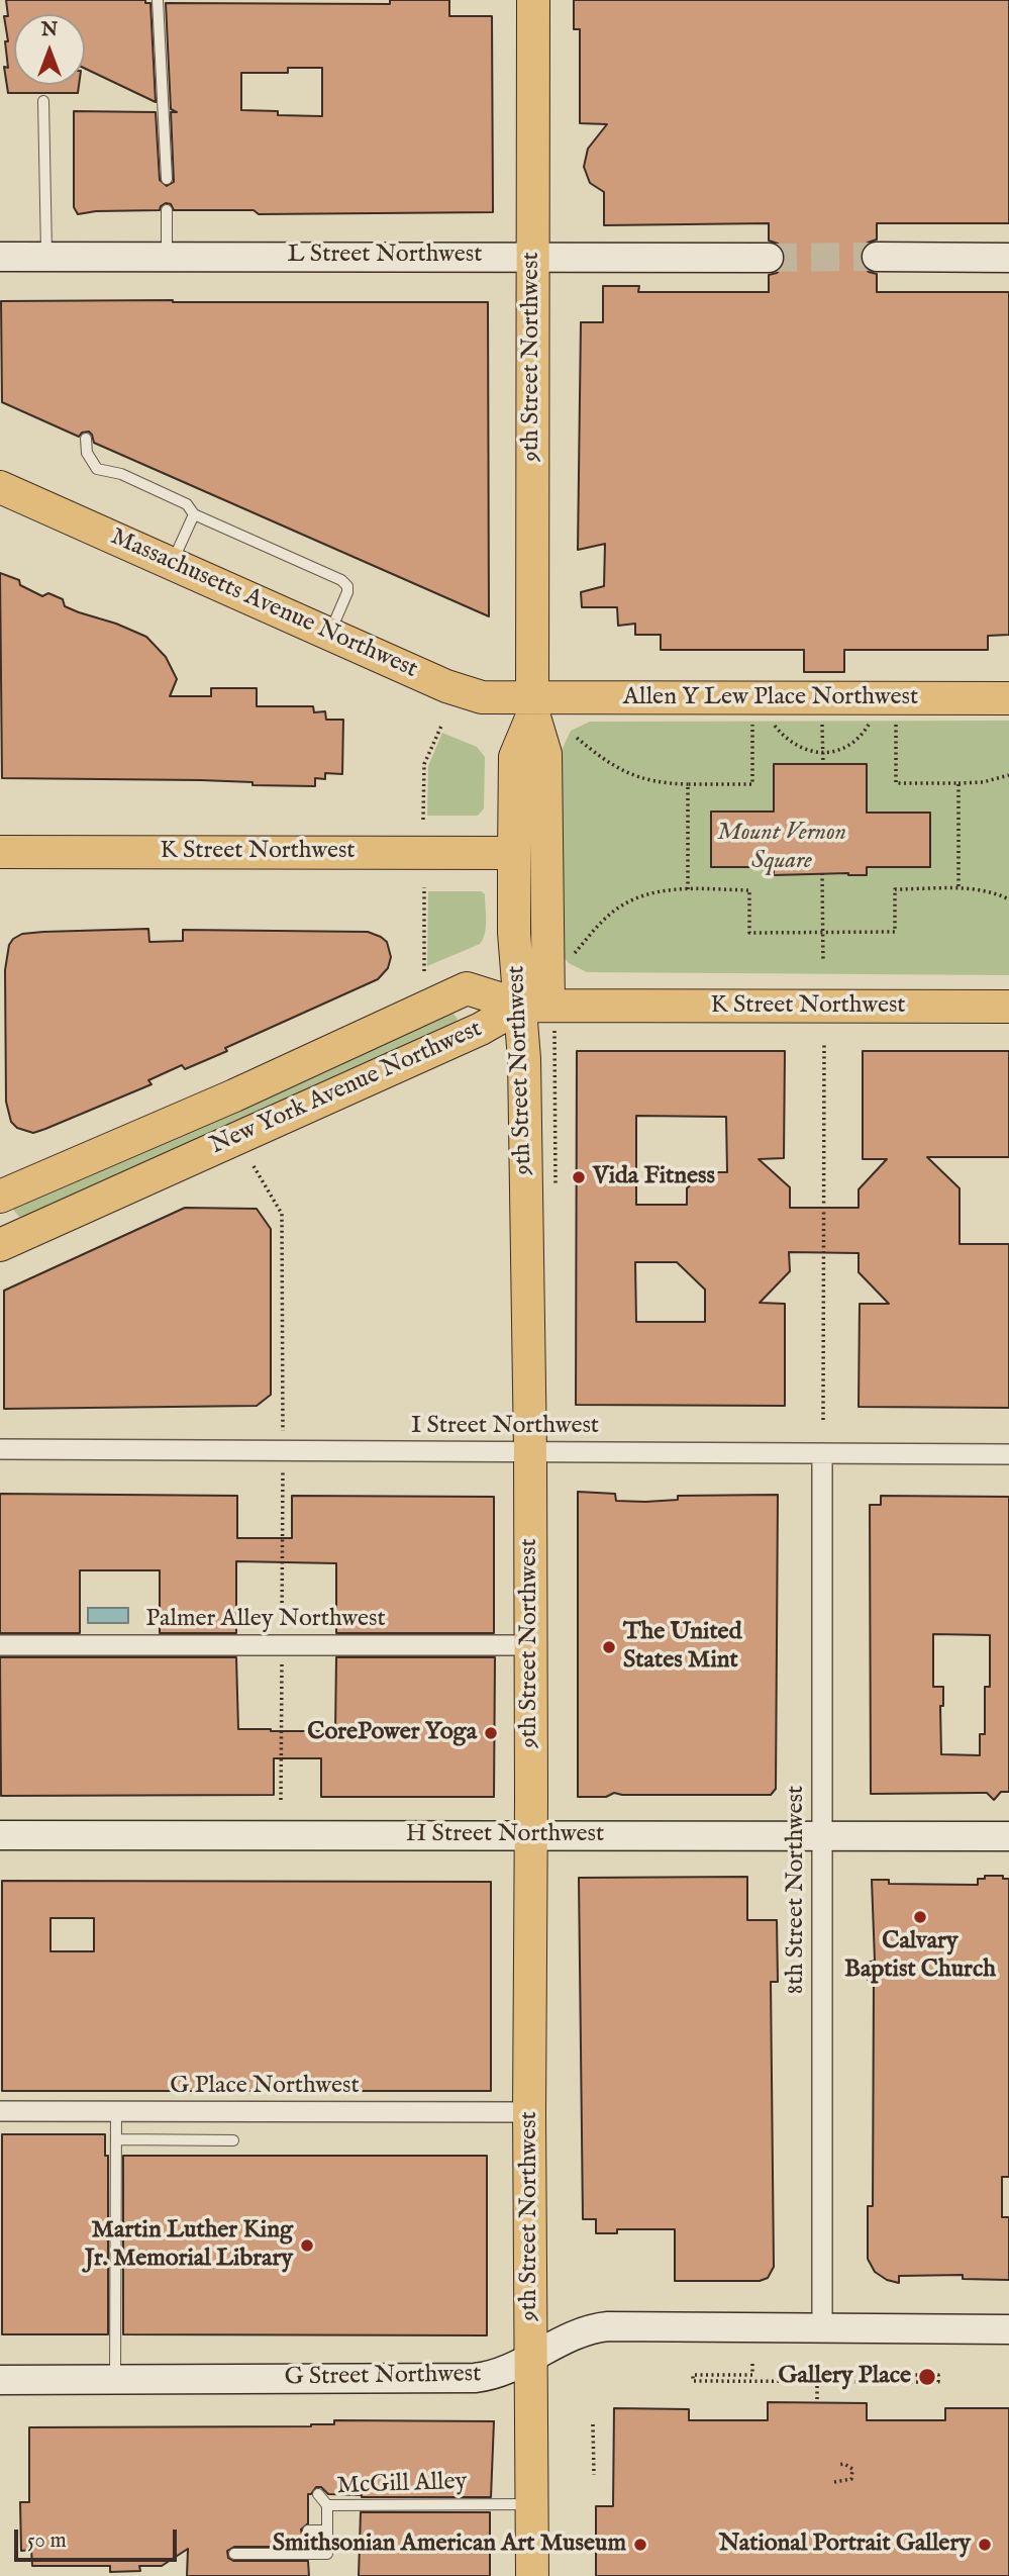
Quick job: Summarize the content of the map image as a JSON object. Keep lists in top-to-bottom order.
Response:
{
  "streets": {
    "main road": [
      "9th Street Northwest",
      "Massachusetts Avenue Northwest",
      "Allen Y Lew Place Northwest",
      "K Street Northwest",
      "New York Avenue Northwest"
    ],
    "street": [
      "L Street Northwest",
      "I Street Northwest",
      "Palmer Alley Northwest",
      "H Street Northwest",
      "8th Street Northwest",
      "G Place Northwest",
      "G Street Northwest"
    ],
    "lane": ["McGill Alley"]
  },
  "crossings": [
    ["L Street Northwest", "9th Street Northwest"],
    ["9th Street Northwest", "Massachusetts Avenue Northwest"],
    ["9th Street Northwest", "Allen Y Lew Place Northwest"],
    ["9th Street Northwest", "K Street Northwest"],
    ["9th Street Northwest", "New York Avenue Northwest"],
    ["9th Street Northwest", "I Street Northwest"],
    ["9th Street Northwest", "Palmer Alley Northwest"],
    ["9th Street Northwest", "H Street Northwest"],
    ["9th Street Northwest", "G Place Northwest"],
    ["9th Street Northwest", "G Street Northwest"],
    ["9th Street Northwest", "McGill Alley"],
    ["Massachusetts Avenue Northwest", "Allen Y Lew Place Northwest"],
    ["K Street Northwest", "New York Avenue Northwest"],
    ["I Street Northwest", "8th Street Northwest"],
    ["H Street Northwest", "8th Street Northwest"],
    ["8th Street Northwest", "G Street Northwest"]
  ],
  "parks": ["Mount Vernon Square"],
  "places": [
    "Vida Fitness",
    "The United States Mint",
    "CorePower Yoga",
    "Calvary Baptist Church",
    "Martin Luther King Jr. Memorial Library",
    "Gallery Place",
    "Smithsonian American Art Museum",
    "National Portrait Gallery"
  ],
  "scale_bar": "50 m",
  "north": "top"
}
